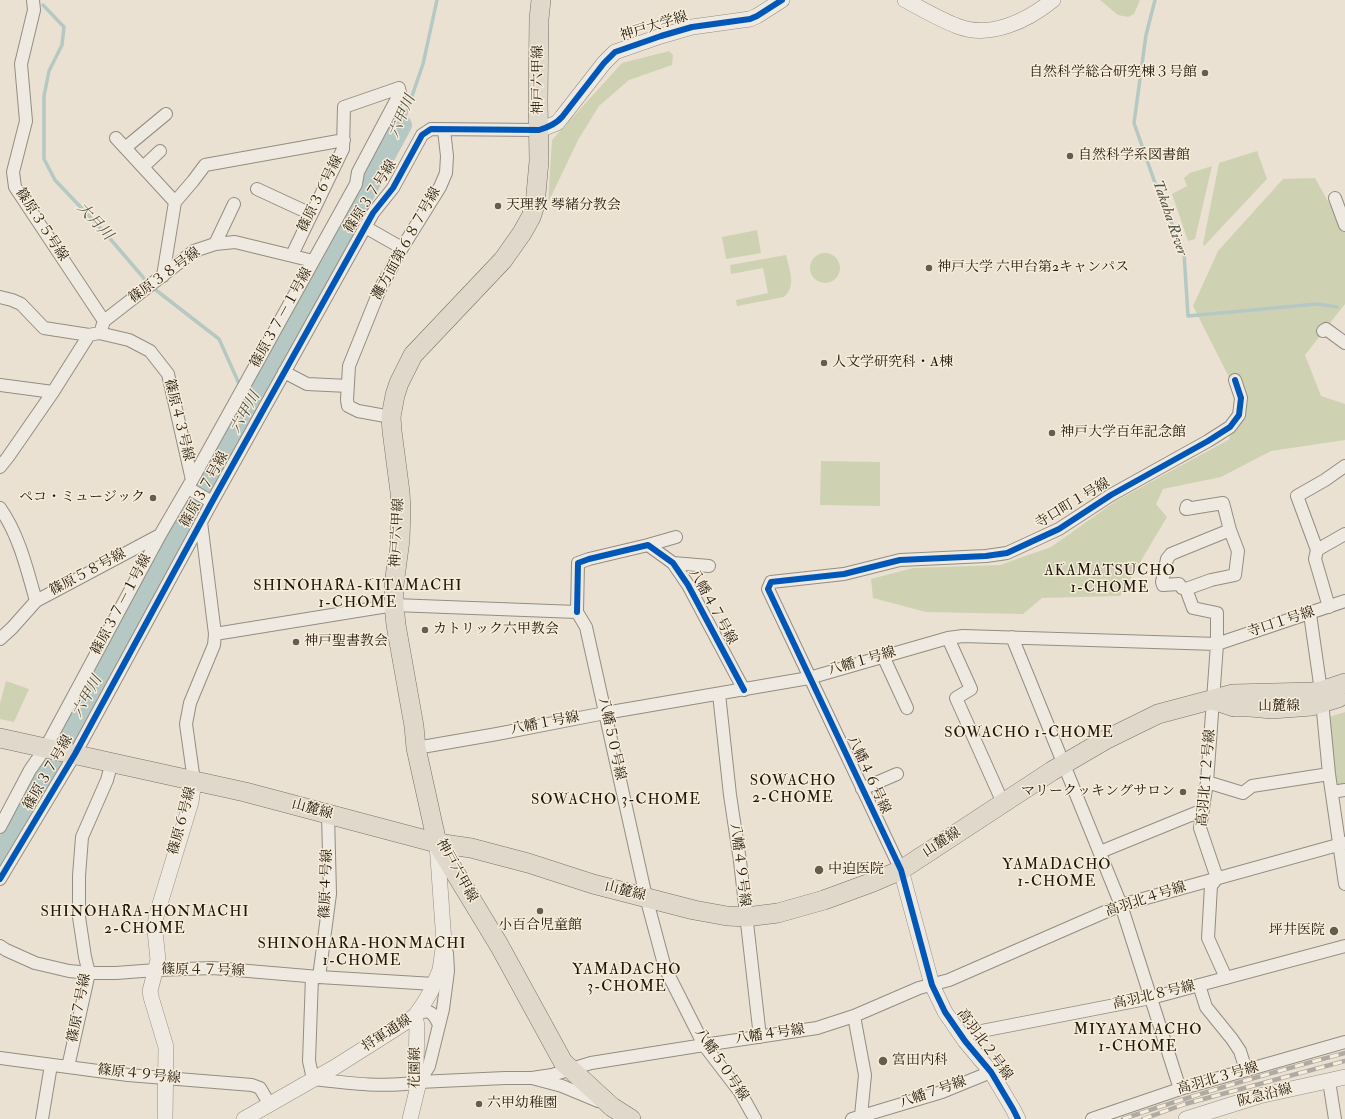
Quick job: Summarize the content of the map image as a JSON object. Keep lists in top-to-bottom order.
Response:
{
  "streets": {
    "main road": ["神戸六甲線", "山麓線"],
    "street": [
      "神戸大学線",
      "篠原３６号線",
      "篠原３７号線",
      "篠原３５号線",
      "灘方面第６８７号線",
      "篠原３８号線",
      "篠原３７－１号線",
      "篠原４３号線",
      "寺口町１号線",
      "篠原５８号線",
      "八幡４７号線",
      "寺口１号線",
      "八幡１号線",
      "八幡５０号線",
      "八幡４６号線",
      "高羽北１２号線",
      "篠原６号線",
      "八幡４９号線",
      "篠原４号線",
      "高羽北４号線",
      "篠原４７号線",
      "高羽北８号線",
      "篠原７号線",
      "将軍通線",
      "八幡４号線",
      "高羽北２号線",
      "花園線",
      "篠原４９号線",
      "高羽北３号線",
      "八幡７号線",
      "阪急沿線"
    ]
  },
  "crossings": [
    ["神戸大学線", "神戸六甲線"],
    ["神戸大学線", "篠原３７号線"],
    ["神戸六甲線", "篠原３７号線"],
    ["神戸六甲線", "灘方面第６８７号線"],
    ["神戸六甲線", "八幡１号線"],
    ["神戸六甲線", "山麓線"],
    ["神戸六甲線", "将軍通線"],
    ["神戸六甲線", "八幡４号線"],
    ["篠原３６号線", "篠原３８号線"],
    ["篠原３６号線", "篠原３７－１号線"],
    ["篠原３７号線", "灘方面第６８７号線"],
    ["篠原３７号線", "山麓線"],
    ["篠原３７号線", "篠原６号線"],
    ["篠原３５号線", "篠原３８号線"],
    ["篠原３８号線", "篠原３７－１号線"],
    ["篠原３８号線", "篠原４３号線"],
    ["篠原３７－１号線", "篠原４３号線"],
    ["篠原３７－１号線", "篠原５８号線"],
    ["篠原３７－１号線", "山麓線"],
    ["寺口町１号線", "八幡４６号線"],
    ["八幡４７号線", "八幡１号線"],
    ["寺口１号線", "八幡１号線"],
    ["寺口１号線", "高羽北１２号線"],
    ["八幡１号線", "八幡５０号線"],
    ["八幡１号線", "八幡４６号線"],
    ["八幡１号線", "高羽北１２号線"],
    ["八幡１号線", "八幡４９号線"],
    ["山麓線", "八幡５０号線"],
    ["山麓線", "八幡４６号線"],
    ["山麓線", "高羽北１２号線"],
    ["山麓線", "篠原６号線"],
    ["山麓線", "八幡４９号線"],
    ["山麓線", "篠原４号線"],
    ["山麓線", "篠原７号線"],
    ["山麓線", "将軍通線"],
    ["八幡５０号線", "八幡４号線"],
    ["八幡４６号線", "高羽北４号線"],
    ["八幡４６号線", "八幡４号線"],
    ["八幡４６号線", "高羽北２号線"],
    ["高羽北１２号線", "高羽北４号線"],
    ["篠原６号線", "篠原４７号線"],
    ["篠原６号線", "篠原４９号線"],
    ["八幡４９号線", "八幡４号線"],
    ["篠原４号線", "篠原４７号線"],
    ["篠原４号線", "将軍通線"],
    ["高羽北４号線", "八幡４号線"],
    ["高羽北４号線", "高羽北２号線"],
    ["篠原４７号線", "篠原７号線"],
    ["篠原４７号線", "将軍通線"],
    ["高羽北８号線", "高羽北２号線"],
    ["篠原７号線", "篠原４９号線"],
    ["将軍通線", "花園線"],
    ["将軍通線", "篠原４９号線"],
    ["八幡４号線", "高羽北２号線"],
    ["八幡４号線", "花園線"],
    ["高羽北２号線", "八幡７号線"]
  ],
  "districts": [
    "AKAMATSUCHO 1-CHOME",
    "SHINOHARA-KITAMACHI 1-CHOME",
    "SOWACHO 1-CHOME",
    "SOWACHO 2-CHOME",
    "SOWACHO 3-CHOME",
    "YAMADACHO 1-CHOME",
    "SHINOHARA-HONMACHI 2-CHOME",
    "SHINOHARA-HONMACHI 1-CHOME",
    "YAMADACHO 3-CHOME",
    "MIYAYAMACHO 1-CHOME"
  ],
  "water": ["六甲川", "Takaha River", "大月川"],
  "places": [
    "自然科学総合研究棟３号館",
    "自然科学系図書館",
    "天理教 琴緒分教会",
    "神戸大学 六甲台第2キャンパス",
    "人文学研究科・A棟",
    "神戸大学百年記念館",
    "ペコ・ミュージック",
    "カトリック六甲教会",
    "神戸聖書教会",
    "マリークッキングサロン",
    "中迫医院",
    "小百合児童館",
    "坪井医院",
    "宮田内科",
    "六甲幼稚園"
  ]
}
